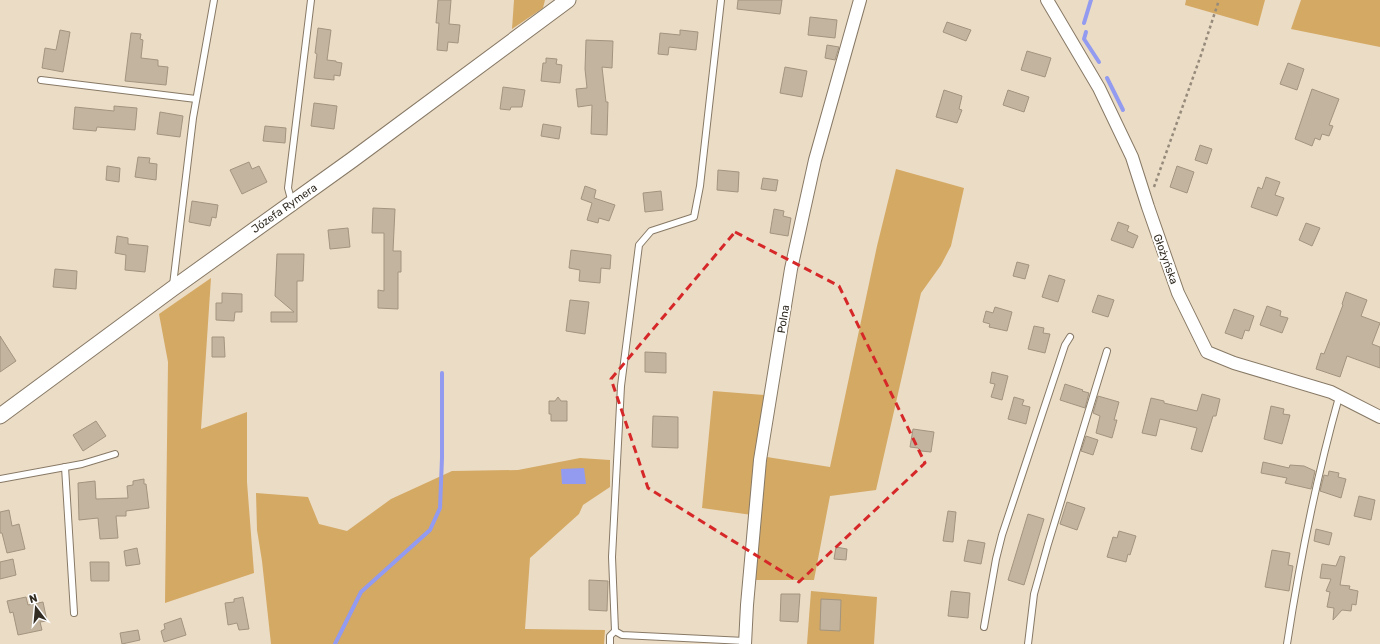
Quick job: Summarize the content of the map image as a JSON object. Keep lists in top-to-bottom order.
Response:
{
  "streets": {
    "street": ["Józefa Rymera", "Głożyńska", "Polna"]
  },
  "north": "top"
}
